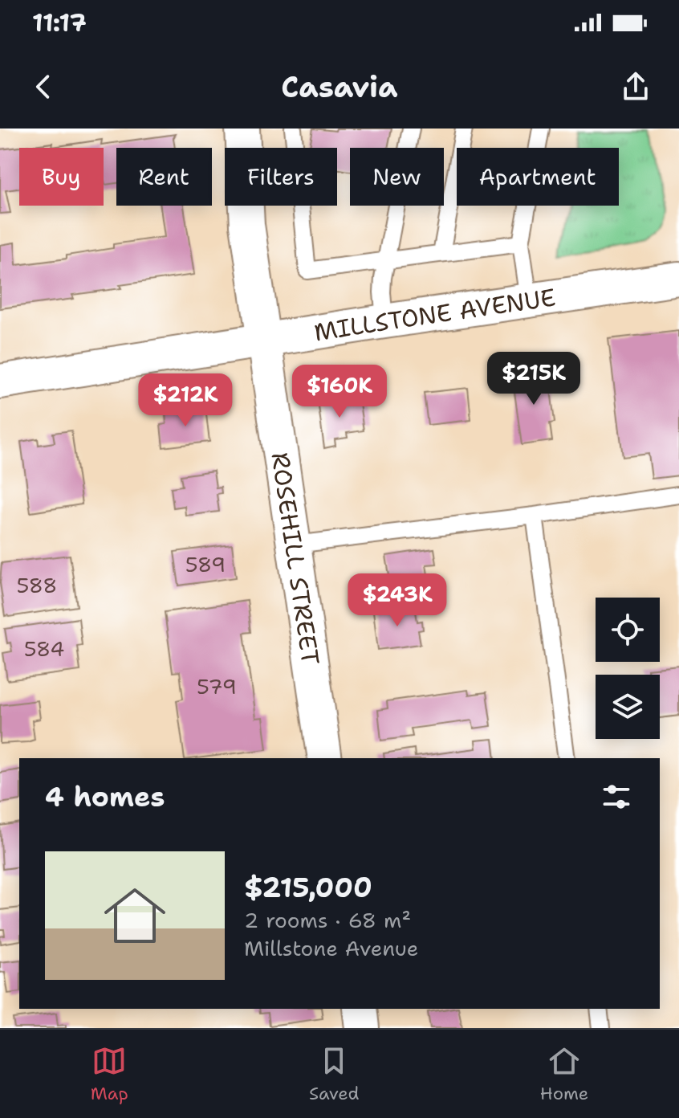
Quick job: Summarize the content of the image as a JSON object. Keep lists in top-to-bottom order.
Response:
{
  "streets": {
    "street": ["MILLSTONE AVENUE", "ROSEHILL STREET"]
  },
  "crossings": [
    ["MILLSTONE AVENUE", "ROSEHILL STREET"]
  ],
  "house_numbers": [
    "589",
    "588",
    "584",
    "579"
  ],
  "page": {
    "status": "11:17",
    "header": "Casavia",
    "chip": [
      "Buy",
      "Rent",
      "Filters",
      "New",
      "Apartment"
    ],
    "price": [
      "$215K",
      "$160K",
      "$212K",
      "$243K"
    ],
    "heading": "4 homes",
    "list": [
      {
        "name": "$215,000",
        "note": "2 rooms · 68 m² · Millstone Avenue"
      }
    ],
    "tabs": ["Map", "Saved", "Home"]
  }
}
